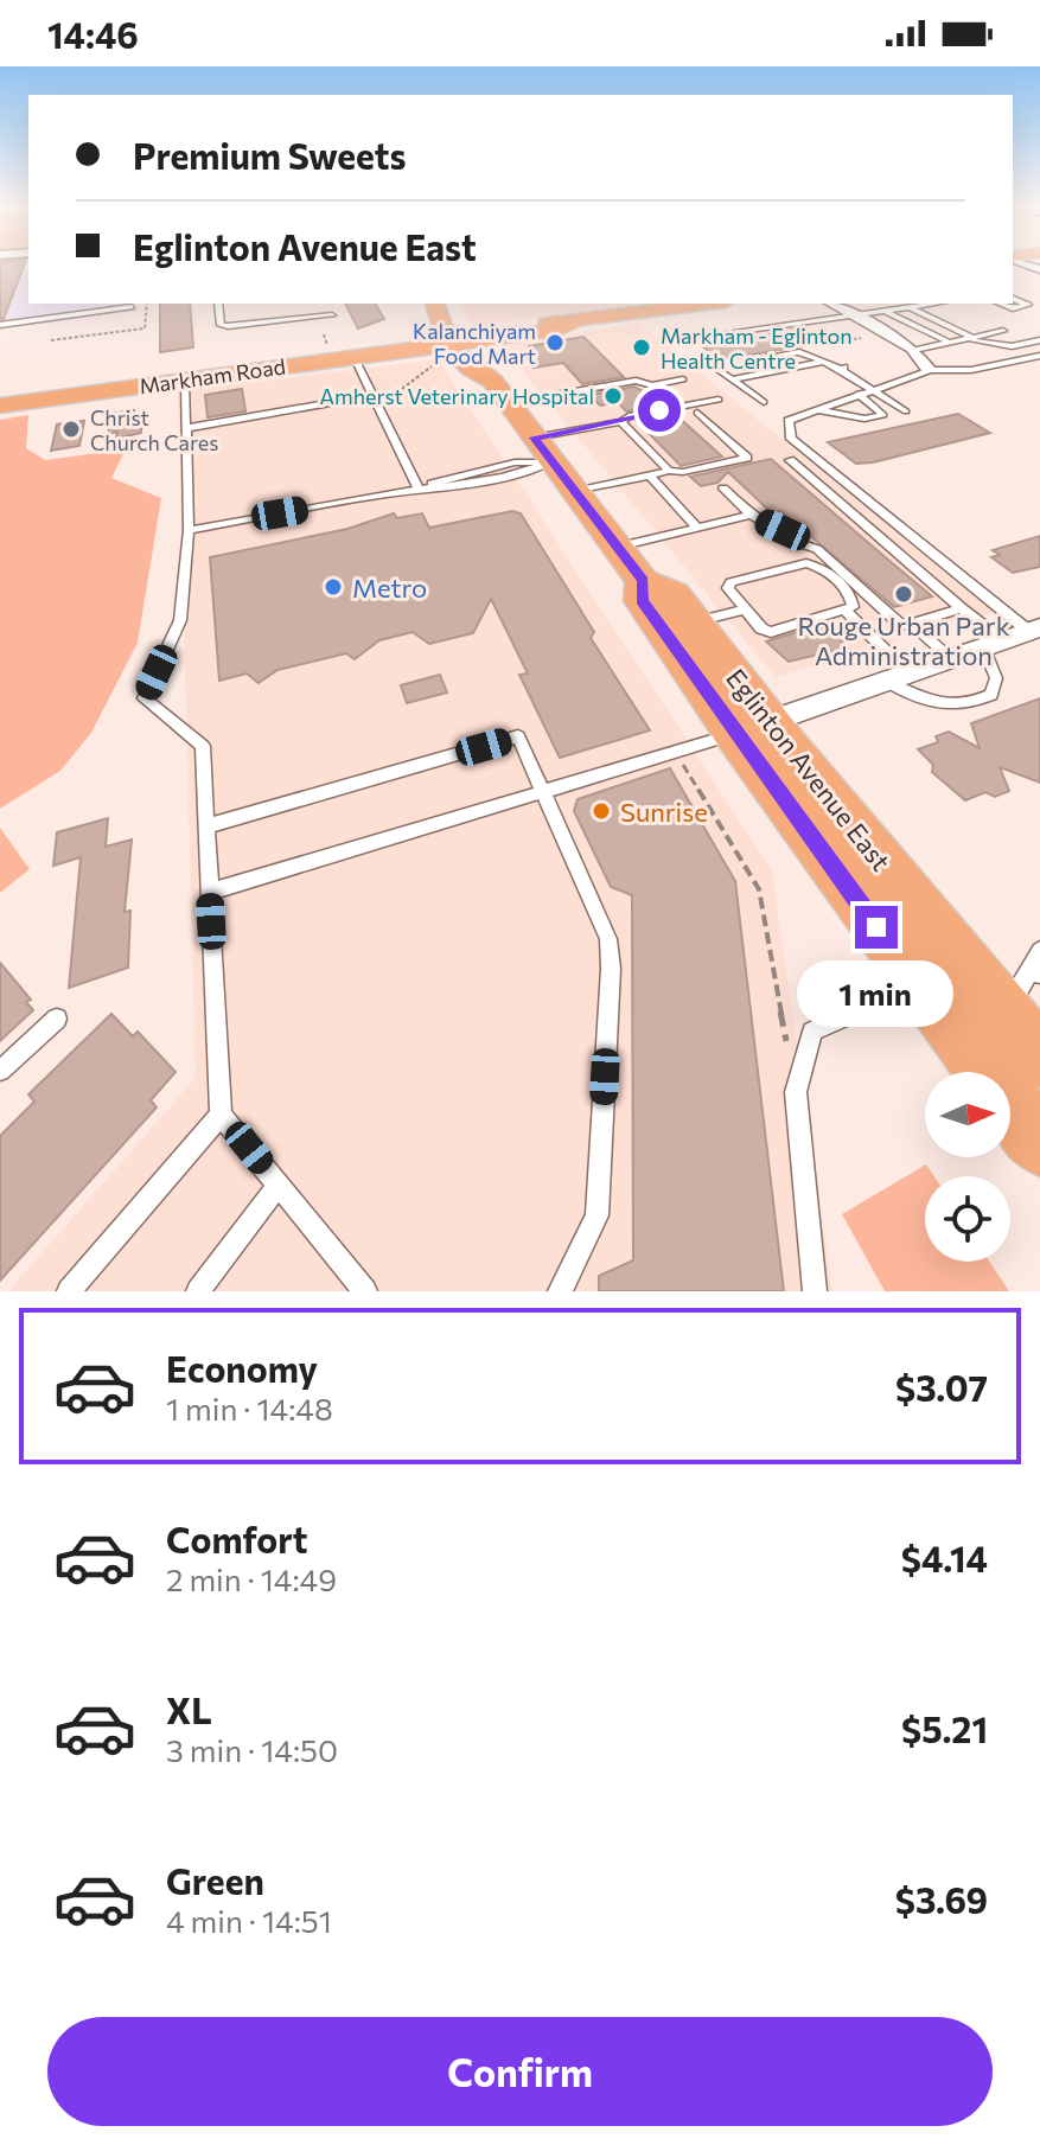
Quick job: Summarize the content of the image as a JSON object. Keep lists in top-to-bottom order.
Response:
{
  "streets": {
    "main road": ["Markham Road", "Eglinton Avenue East"]
  },
  "crossings": [
    ["Markham Road", "Eglinton Avenue East"]
  ],
  "places": [
    "Kalanchiyam Food Mart",
    "Markham - Eglinton Health Centre",
    "Amherst Veterinary Hospital",
    "Christ Church Cares",
    "Metro",
    "Rouge Urban Park Administration",
    "Sunrise"
  ],
  "north": "right",
  "page": {
    "status": "14:46",
    "banner": ["Premium Sweets", "Eglinton Avenue East"],
    "bubble": "1 min",
    "list": [
      {
        "name": "Economy",
        "note": "1 min · 14:48",
        "value": "$3.07"
      },
      {
        "name": "Comfort",
        "note": "2 min · 14:49",
        "value": "$4.14"
      },
      {
        "name": "XL",
        "note": "3 min · 14:50",
        "value": "$5.21"
      },
      {
        "name": "Green",
        "note": "4 min · 14:51",
        "value": "$3.69"
      }
    ],
    "buttons": "Confirm"
  }
}
